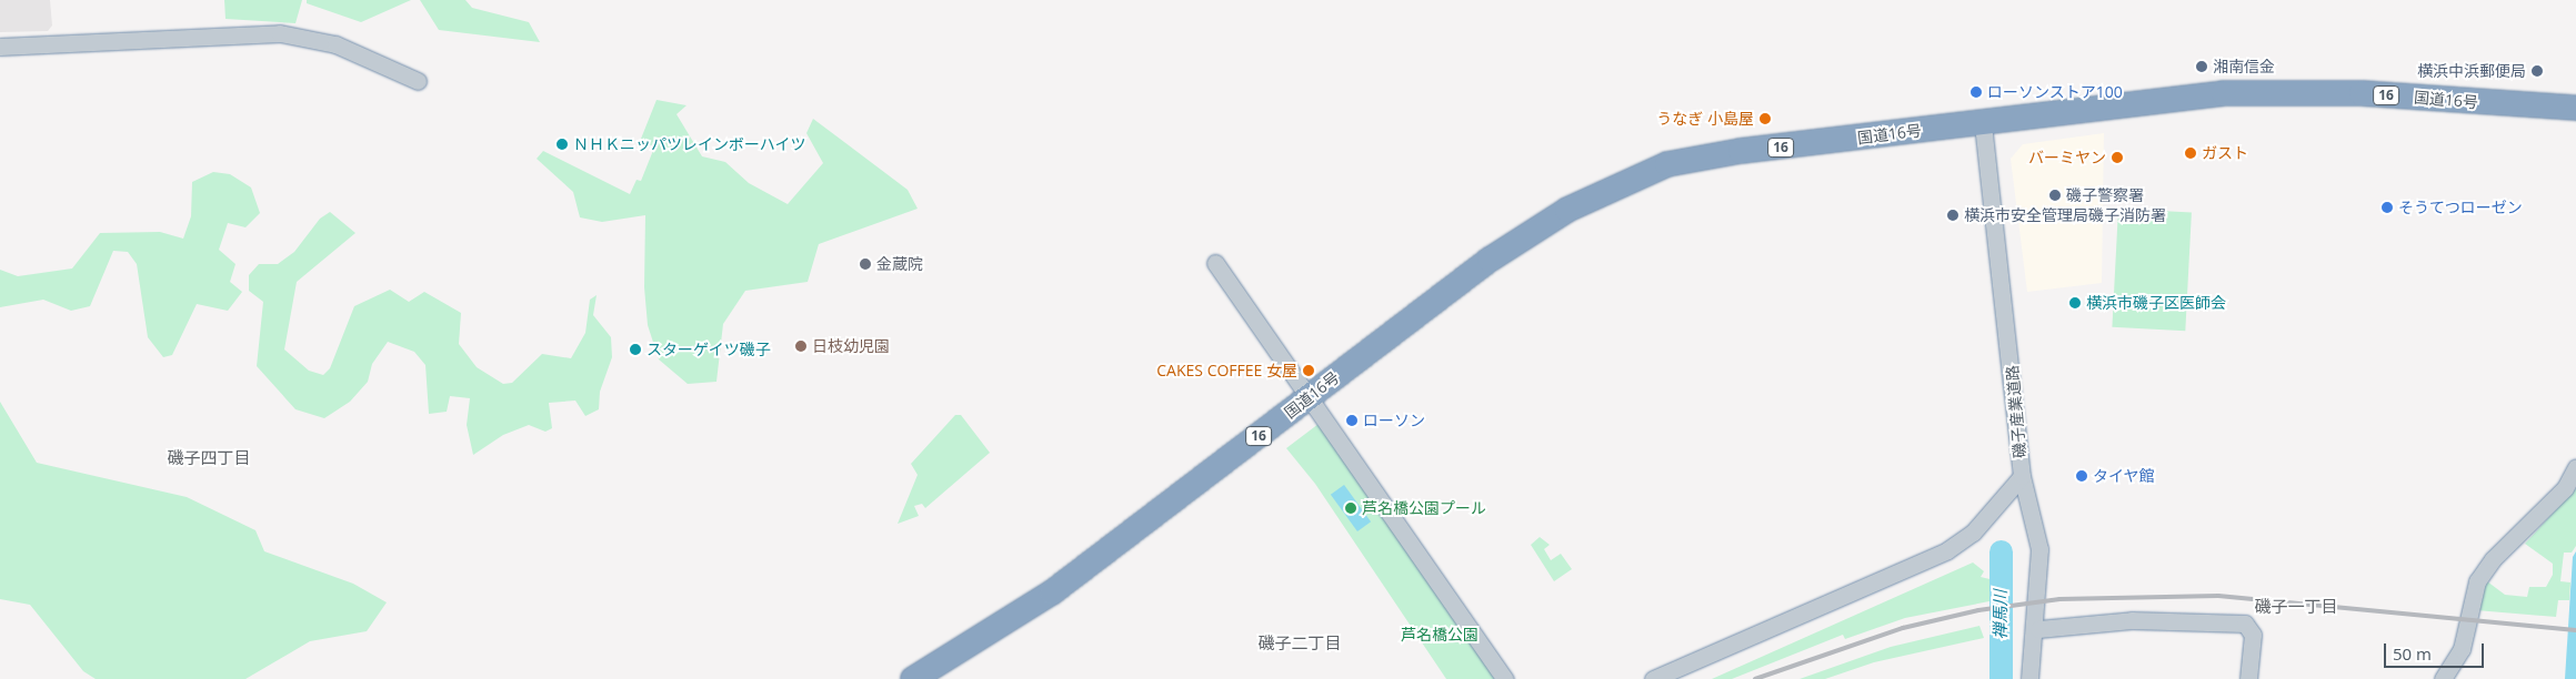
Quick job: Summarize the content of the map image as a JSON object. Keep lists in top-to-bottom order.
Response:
{
  "streets": {
    "highway": ["16", "国道16号"],
    "street": ["磯子産業道路"]
  },
  "crossings": [
    ["国道16号", "磯子産業道路"]
  ],
  "districts": ["磯子四丁目", "磯子一丁目", "磯子二丁目"],
  "water": ["禅馬川"],
  "parks": ["芦名橋公園"],
  "places": [
    "湘南信金",
    "横浜中浜郵便局",
    "ローソンストア100",
    "うなぎ 小島屋",
    "ＮＨＫニッパツレインボーハイツ",
    "ガスト",
    "バーミヤン",
    "磯子警察署",
    "そうてつローゼン",
    "横浜市安全管理局磯子消防署",
    "金蔵院",
    "横浜市磯子区医師会",
    "日枝幼児園",
    "スターゲイツ磯子",
    "CAKES COFFEE 女屋",
    "ローソン",
    "タイヤ館",
    "芦名橋公園プール"
  ],
  "scale_bar": "50 m"
}
